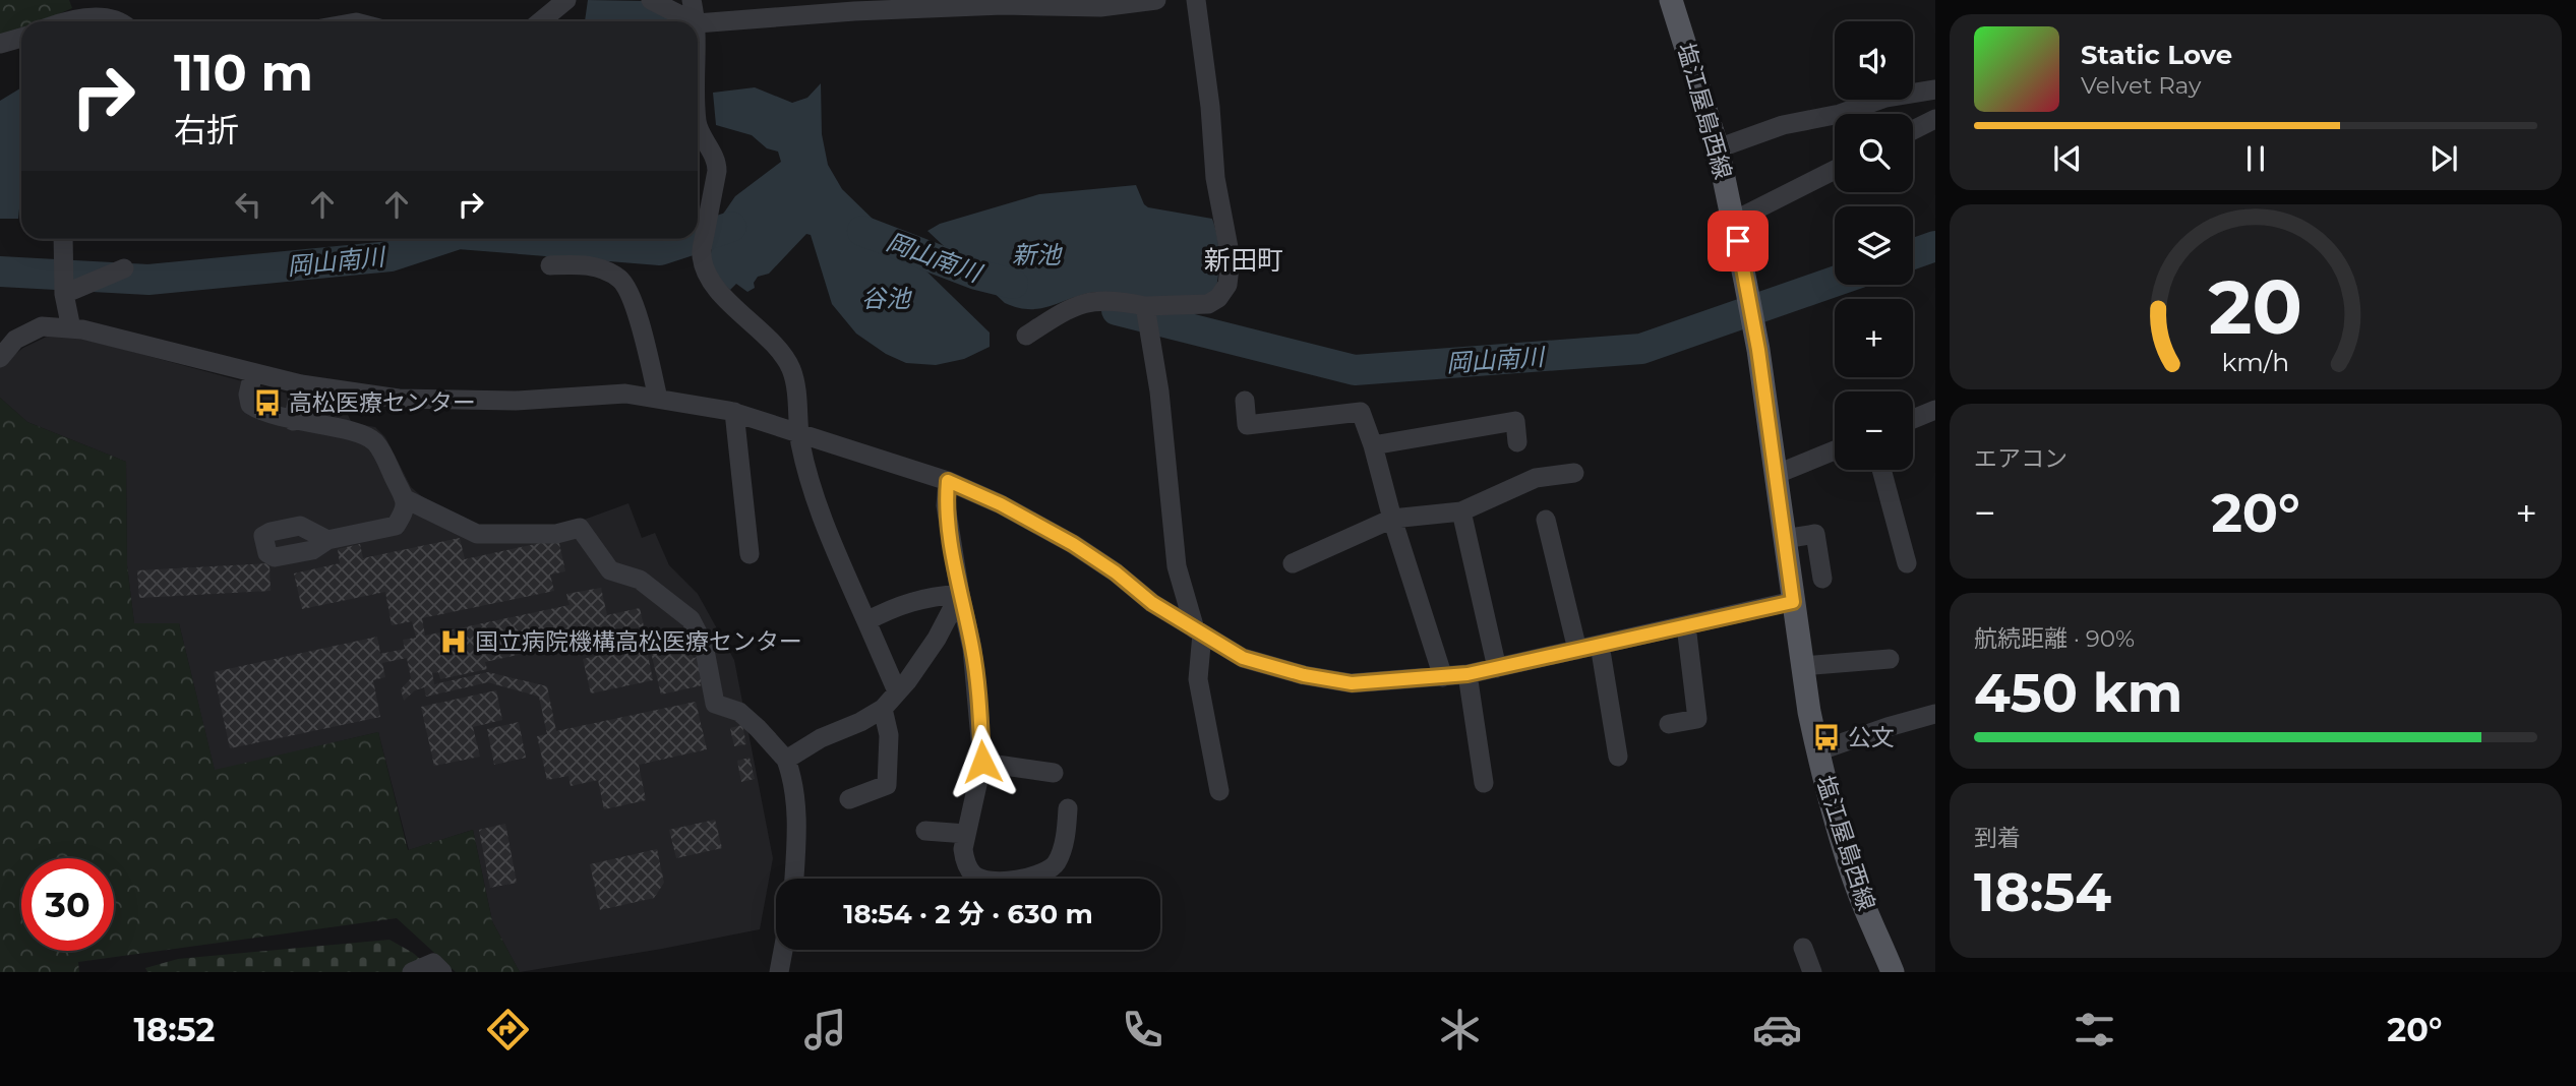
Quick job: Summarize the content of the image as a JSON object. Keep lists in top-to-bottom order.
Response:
{
  "streets": {
    "main road": ["塩江屋島西線"]
  },
  "districts": ["新田町"],
  "water": ["新池", "岡山南川", "谷池"],
  "places": {
    "bus stop": ["高松医療センター", "公文"],
    "hospital": ["国立病院機構高松医療センター"]
  },
  "page": {
    "map_buttons": ["+", "−"],
    "turn": ["110 m", "右折"],
    "song": ["Static Love", "Velvet Ray"],
    "tile": [
      "エアコン",
      ["航続距離 · 90%", "450 km"],
      ["到着", "18:54"]
    ],
    "heat": ["−", "20°", "+"],
    "limit": "30",
    "trip": "18:54 · 2 分 · 630 m",
    "tabs": ["18:52", "20°"],
    "gauge": ["20", "km/h"]
  }
}
